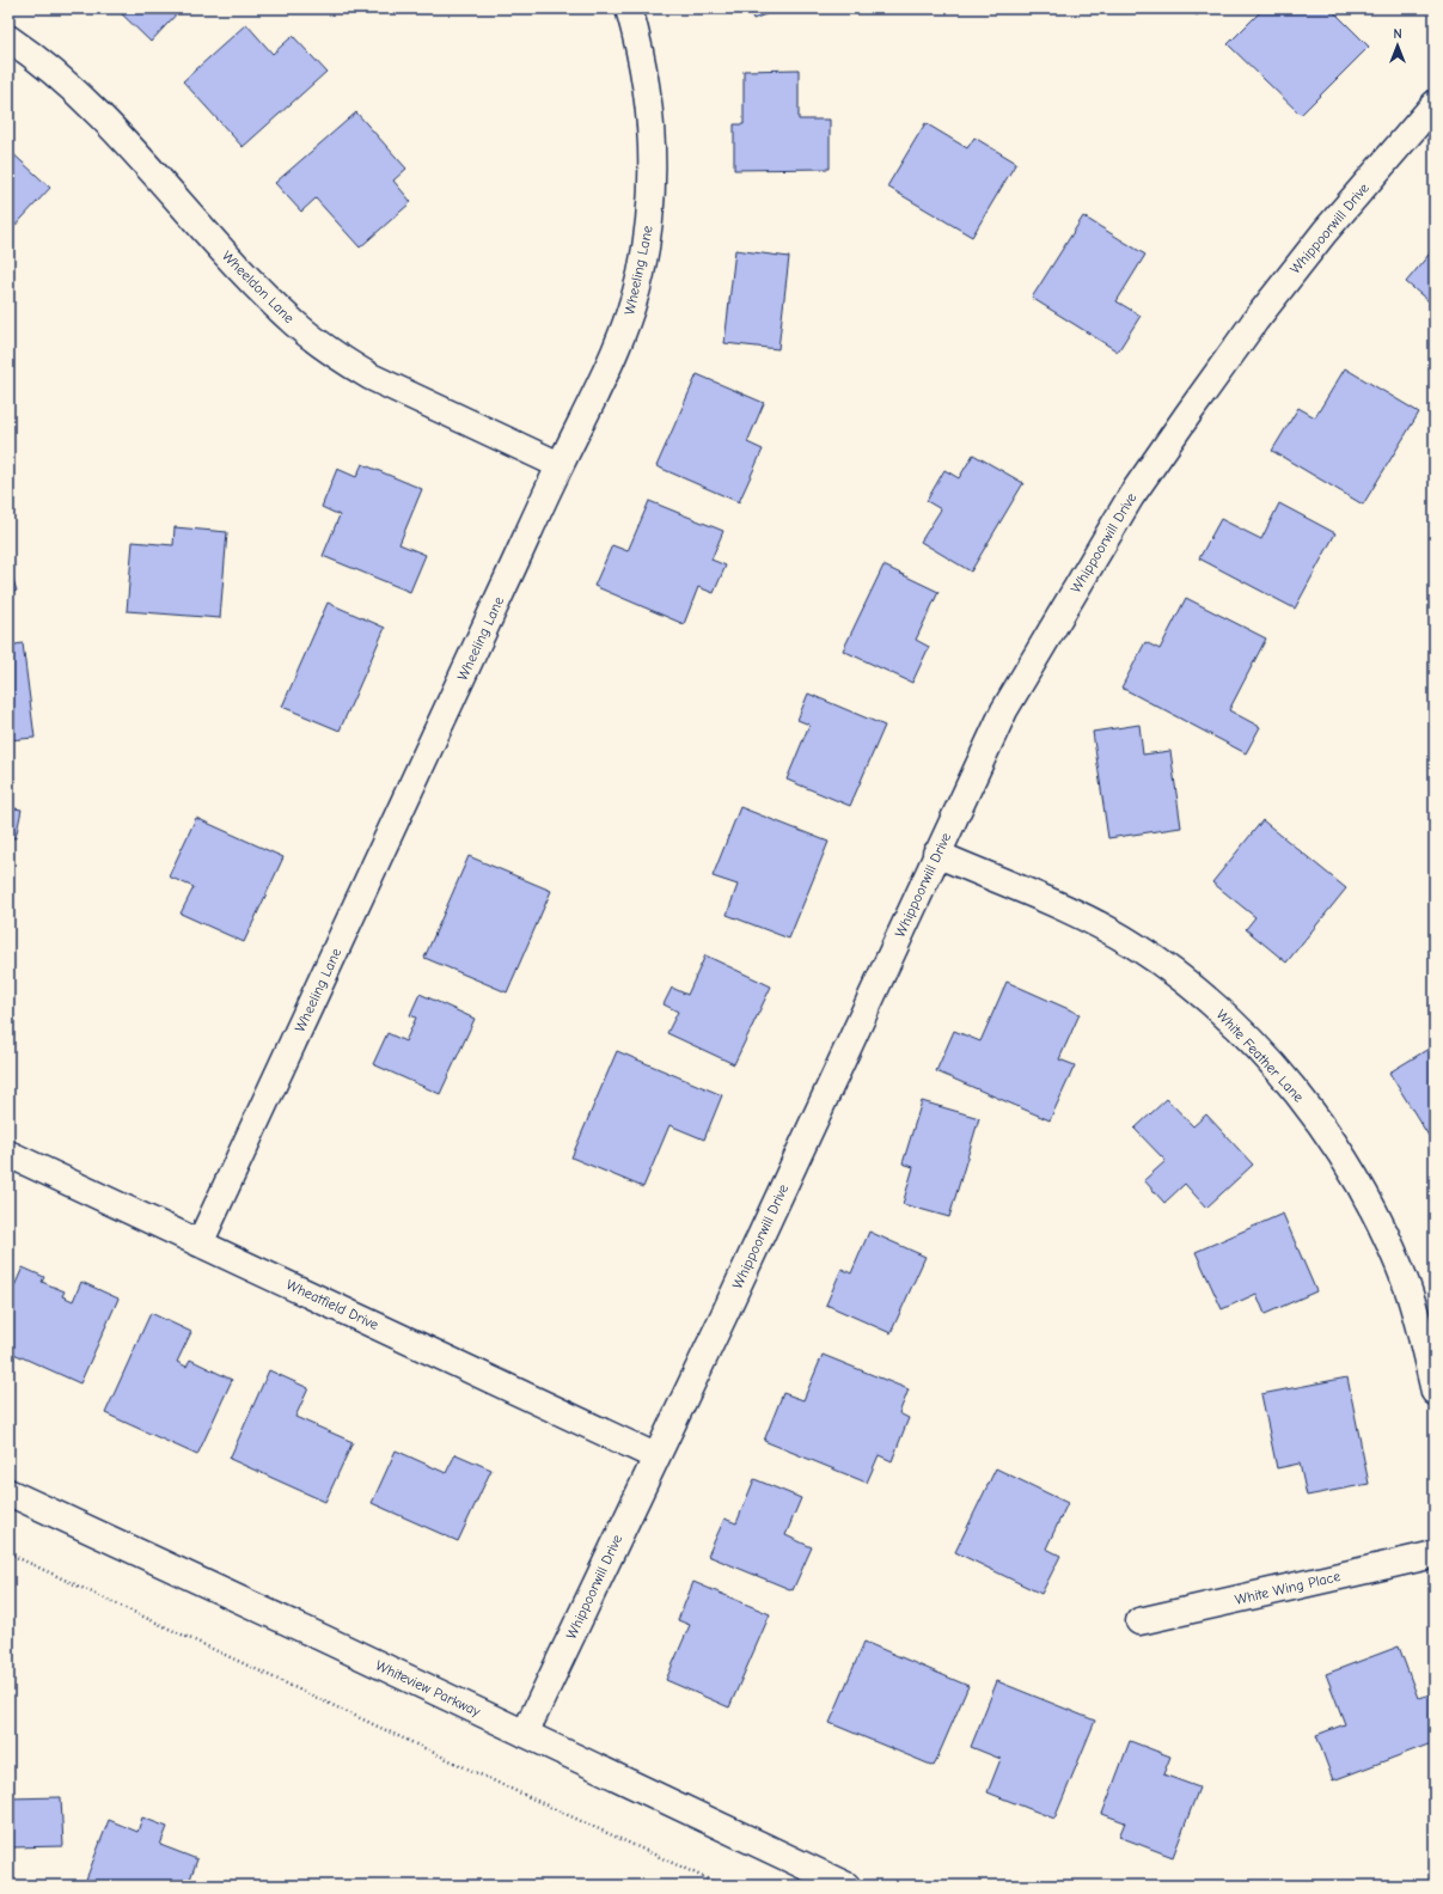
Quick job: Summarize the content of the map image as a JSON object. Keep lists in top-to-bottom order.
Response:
{
  "streets": {
    "street": [
      "Whippoorwill Drive",
      "Wheeling Lane",
      "Wheeldon Lane",
      "White Feather Lane",
      "Wheatfield Drive",
      "White Wing Place",
      "Whiteview Parkway"
    ]
  },
  "crossings": [
    ["Whippoorwill Drive", "White Feather Lane"],
    ["Whippoorwill Drive", "Wheatfield Drive"],
    ["Whippoorwill Drive", "Whiteview Parkway"],
    ["Wheeling Lane", "Wheeldon Lane"],
    ["Wheeling Lane", "Wheatfield Drive"]
  ],
  "north": "top"
}
